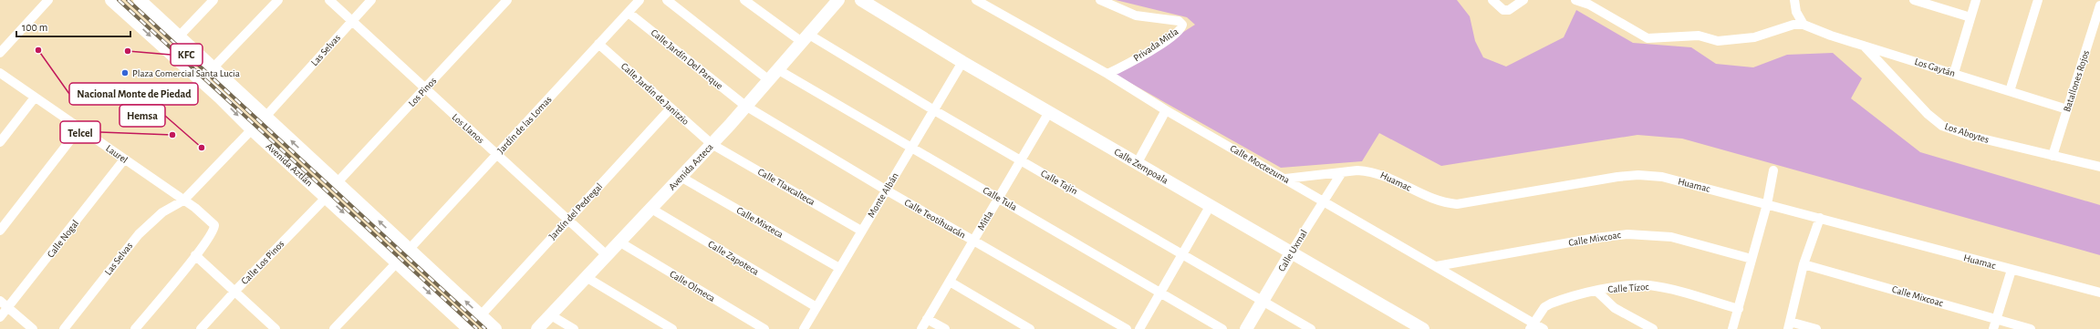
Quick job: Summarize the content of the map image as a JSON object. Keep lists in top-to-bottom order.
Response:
{
  "streets": {
    "street": [
      "Privada Mitla",
      "Las Selvas",
      "Calle Jardín Del Parque",
      "Los Gaytán",
      "Batallones Rojos",
      "Los Pinos",
      "Calle Jardín de Janitzio",
      "Jardín de las Lomas",
      "Los Llanos",
      "Los Aboytes",
      "Laurel",
      "Avenida Aztlán",
      "Calle Moctezuma",
      "Calle Zempoala",
      "Avenida Azteca",
      "Huamac",
      "Calle Tajín",
      "Calle Tlaxcalteca",
      "Monte Albán",
      "Calle Tula",
      "Jardín del Pedregal",
      "Calle Teotihuacán",
      "Mitla",
      "Calle Mixteca",
      "Calle Nogal",
      "Calle Mixcoac",
      "Calle Uxmal",
      "Calle Zapoteca",
      "Calle Los Pinos",
      "Calle Olmeca",
      "Calle Tízoc"
    ]
  },
  "crossings": [
    ["Privada Mitla", "Calle Moctezuma"],
    ["Las Selvas", "Los Llanos"],
    ["Las Selvas", "Laurel"],
    ["Las Selvas", "Avenida Aztlán"],
    ["Calle Jardín Del Parque", "Jardín de las Lomas"],
    ["Calle Jardín Del Parque", "Avenida Azteca"],
    ["Calle Jardín Del Parque", "Calle Teotihuacán"],
    ["Los Gaytán", "Batallones Rojos"],
    ["Los Gaytán", "Los Aboytes"],
    ["Batallones Rojos", "Los Aboytes"],
    ["Los Pinos", "Los Llanos"],
    ["Los Pinos", "Avenida Aztlán"],
    ["Calle Jardín de Janitzio", "Jardín de las Lomas"],
    ["Calle Jardín de Janitzio", "Avenida Azteca"],
    ["Calle Jardín de Janitzio", "Calle Tlaxcalteca"],
    ["Calle Jardín de Janitzio", "Jardín del Pedregal"],
    ["Jardín de las Lomas", "Los Llanos"],
    ["Jardín de las Lomas", "Avenida Aztlán"],
    ["Los Llanos", "Avenida Azteca"],
    ["Los Llanos", "Jardín del Pedregal"],
    ["Laurel", "Calle Nogal"],
    ["Avenida Aztlán", "Jardín del Pedregal"],
    ["Avenida Aztlán", "Calle Los Pinos"],
    ["Calle Moctezuma", "Huamac"],
    ["Calle Moctezuma", "Calle Mixcoac"],
    ["Calle Moctezuma", "Calle Uxmal"],
    ["Calle Moctezuma", "Calle Tízoc"],
    ["Calle Zempoala", "Monte Albán"],
    ["Calle Zempoala", "Mitla"],
    ["Calle Zempoala", "Calle Uxmal"],
    ["Avenida Azteca", "Calle Tajín"],
    ["Avenida Azteca", "Calle Tlaxcalteca"],
    ["Avenida Azteca", "Calle Tula"],
    ["Avenida Azteca", "Calle Teotihuacán"],
    ["Avenida Azteca", "Calle Mixteca"],
    ["Avenida Azteca", "Calle Zapoteca"],
    ["Avenida Azteca", "Calle Olmeca"],
    ["Huamac", "Calle Uxmal"],
    ["Calle Tajín", "Monte Albán"],
    ["Calle Tajín", "Mitla"],
    ["Calle Tajín", "Calle Uxmal"],
    ["Calle Tlaxcalteca", "Monte Albán"],
    ["Monte Albán", "Calle Tula"],
    ["Monte Albán", "Calle Teotihuacán"],
    ["Monte Albán", "Calle Mixteca"],
    ["Monte Albán", "Calle Zapoteca"],
    ["Calle Tula", "Mitla"],
    ["Calle Teotihuacán", "Mitla"]
  ],
  "places": [
    "Nacional Monte de Piedad",
    "KFC",
    "Plaza Comercial Santa Lucia",
    "Telcel",
    "Hemsa"
  ],
  "scale_bar": "100 m"
}
